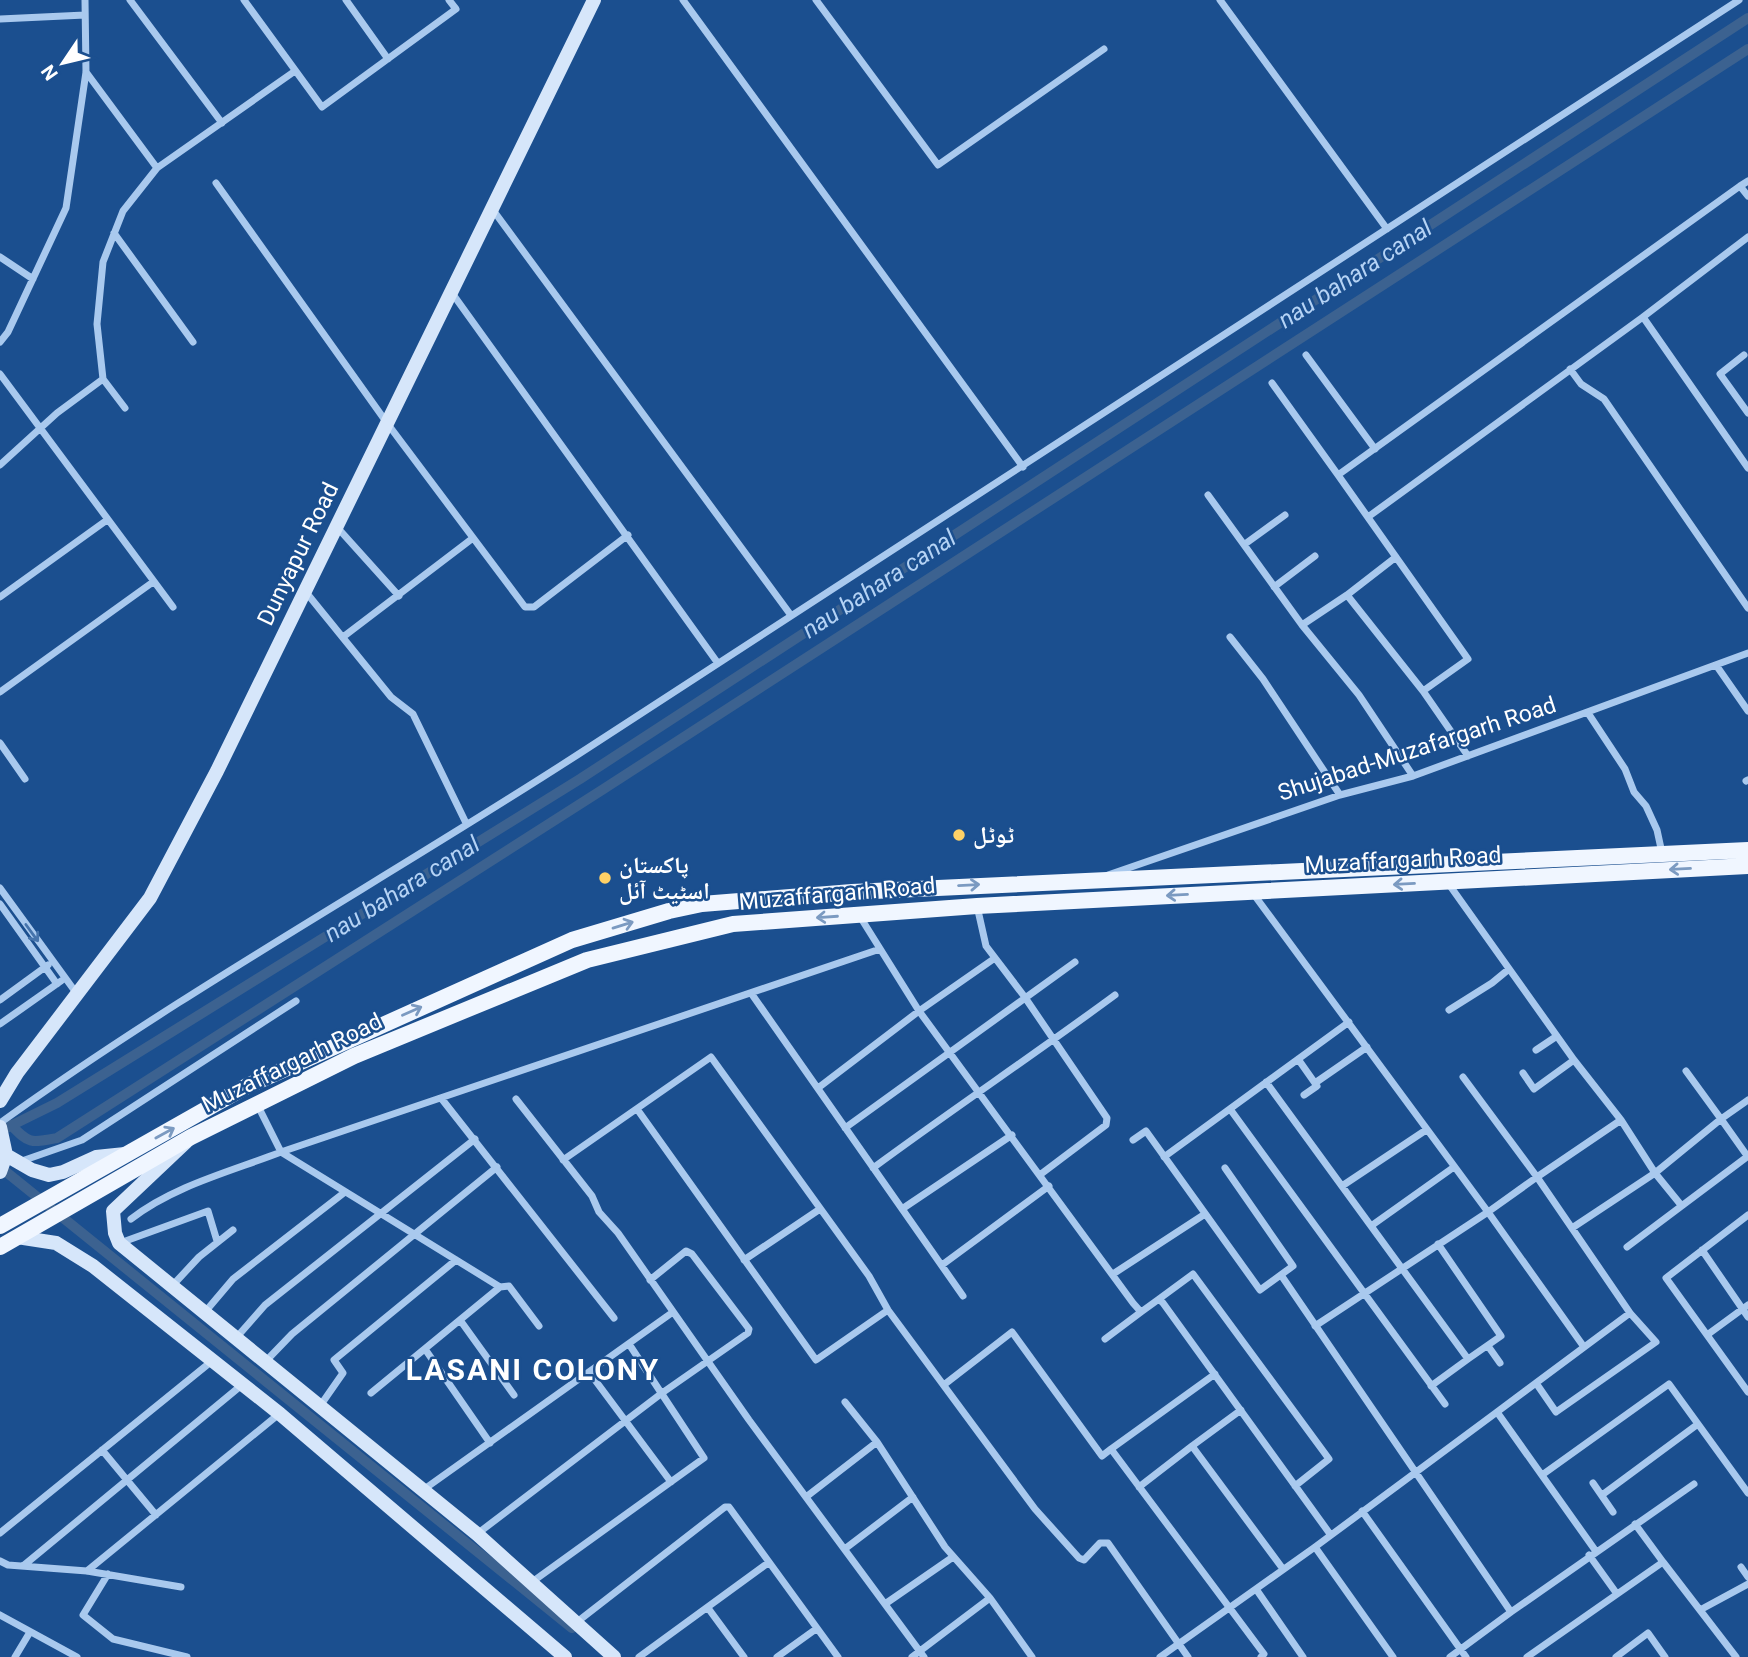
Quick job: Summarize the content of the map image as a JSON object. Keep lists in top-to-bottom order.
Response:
{
  "streets": {
    "main road": ["Dunyapur Road", "Muzaffargarh Road"],
    "street": ["Shujabad-Muzafargarh Road"]
  },
  "crossings": [
    ["Shujabad-Muzafargarh Road", "Muzaffargarh Road"]
  ],
  "districts": ["LASANI COLONY"],
  "water": ["nau bahara canal"],
  "places": ["ٹوٹل", "پاکستان اسٹیٹ آئل"],
  "north": "bottom left"
}
